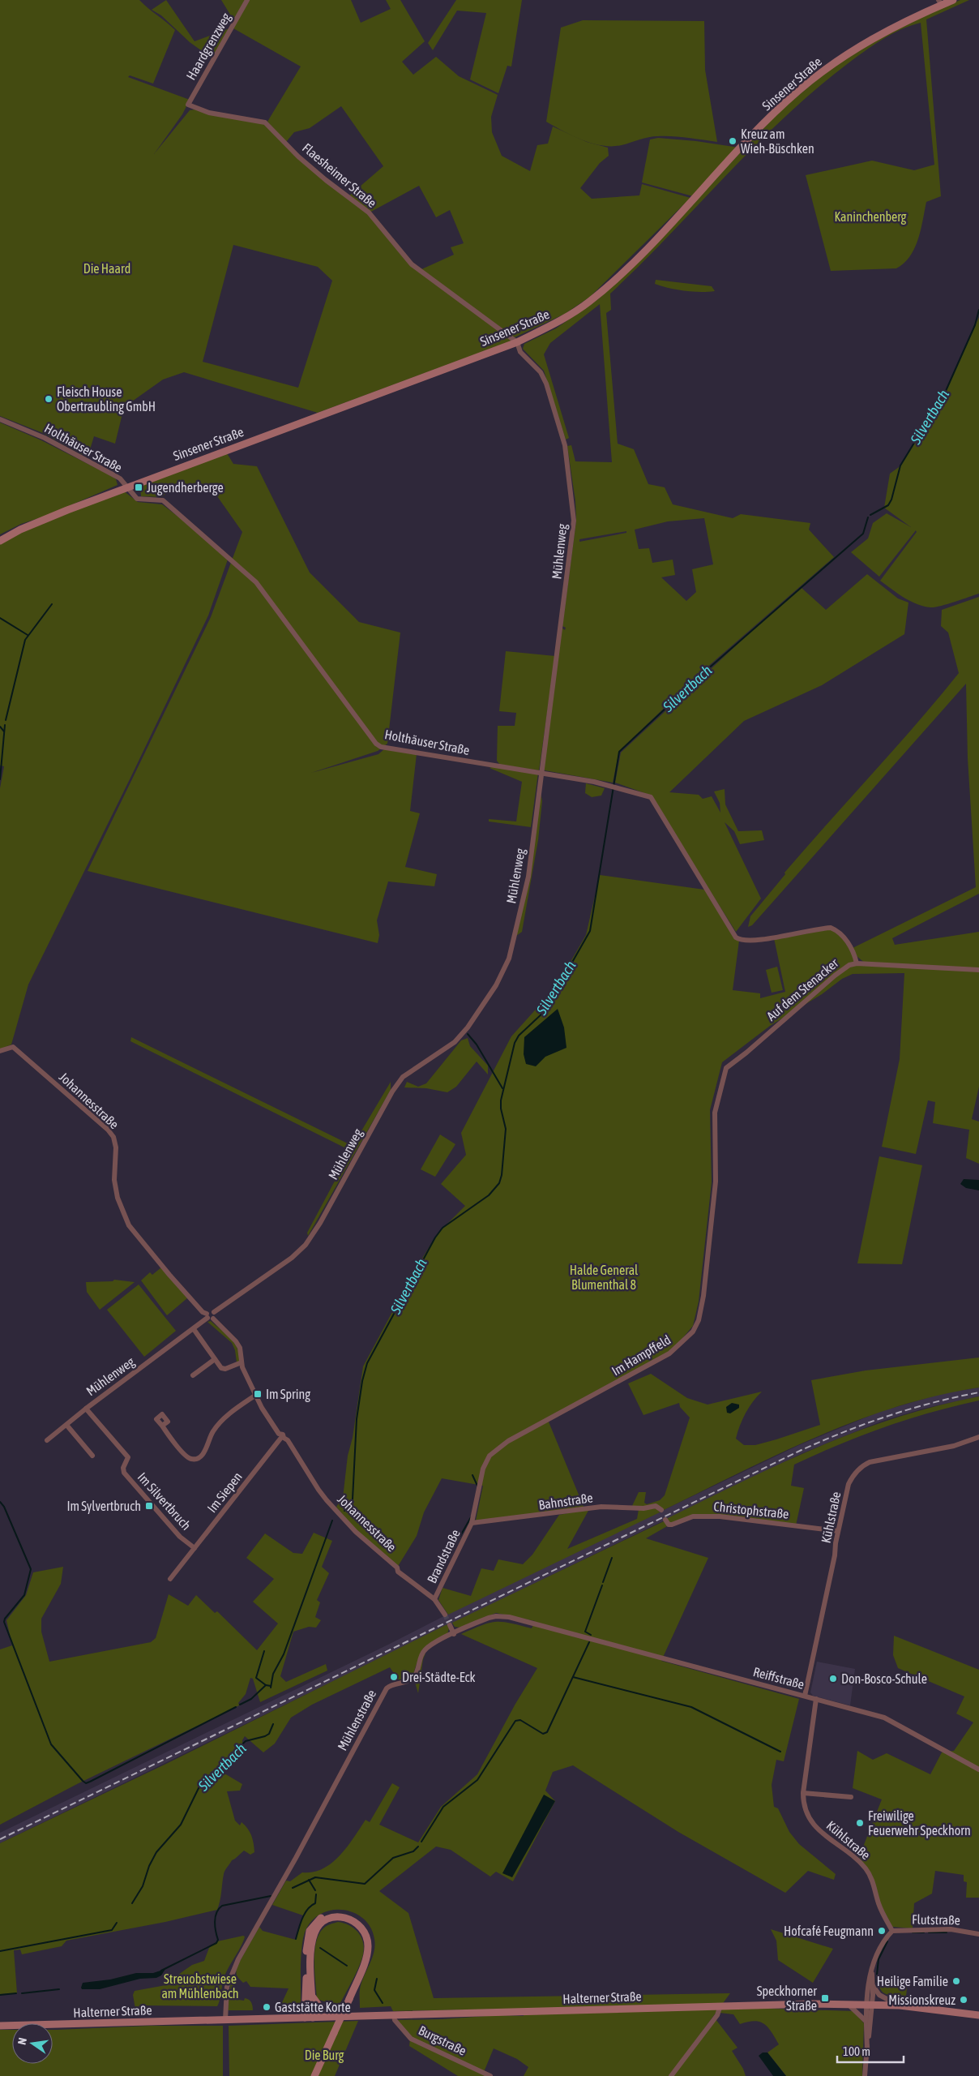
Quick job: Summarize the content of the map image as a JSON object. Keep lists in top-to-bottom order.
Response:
{
  "streets": {
    "main road": ["Sinsener Straße", "Halterner Straße"],
    "street": [
      "Haardgrenzweg",
      "Flaesheimer Straße",
      "Holthäuser Straße",
      "Mühlenweg",
      "Auf dem Stenacker",
      "Johannesstraße",
      "Im Hampffeld",
      "Im Siepen",
      "Im Silvertbruch",
      "Bahnstraße",
      "Christophstraße",
      "Kühlstraße",
      "Brandstraße",
      "Reiffstraße",
      "Mühlenstraße",
      "Flutstraße",
      "Burgstraße"
    ]
  },
  "crossings": [
    ["Haardgrenzweg", "Flaesheimer Straße"],
    ["Sinsener Straße", "Flaesheimer Straße"],
    ["Sinsener Straße", "Holthäuser Straße"],
    ["Sinsener Straße", "Mühlenweg"],
    ["Flaesheimer Straße", "Mühlenweg"],
    ["Holthäuser Straße", "Mühlenweg"],
    ["Holthäuser Straße", "Auf dem Stenacker"],
    ["Mühlenweg", "Johannesstraße"],
    ["Mühlenweg", "Im Silvertbruch"],
    ["Auf dem Stenacker", "Im Hampffeld"],
    ["Johannesstraße", "Im Siepen"],
    ["Johannesstraße", "Brandstraße"],
    ["Im Hampffeld", "Bahnstraße"],
    ["Im Hampffeld", "Brandstraße"],
    ["Im Siepen", "Im Silvertbruch"],
    ["Bahnstraße", "Brandstraße"],
    ["Christophstraße", "Kühlstraße"],
    ["Kühlstraße", "Reiffstraße"],
    ["Kühlstraße", "Flutstraße"],
    ["Reiffstraße", "Mühlenstraße"],
    ["Mühlenstraße", "Halterner Straße"],
    ["Halterner Straße", "Burgstraße"]
  ],
  "water": ["Silvertbach"],
  "parks": [
    "Kaninchenberg",
    "Die Haard",
    "Halde General Blumenthal 8",
    "Streuobstwiese am Mühlenbach",
    "Die Burg"
  ],
  "places": {
    "other": [
      "Kreuz am Wieh-Büschken",
      "Fleisch House Obertraubling GmbH",
      "Drei-Städte-Eck",
      "Don-Bosco-Schule",
      "Freiwilige Feuerwehr Speckhorn",
      "Hofcafé Feugmann",
      "Heilige Familie",
      "Missionskreuz",
      "Gaststätte Korte"
    ],
    "transit": [
      "Jugendherberge",
      "Im Spring",
      "Im Sylvertbruch",
      "Speckhorner Straße"
    ]
  },
  "scale_bar": "100 m",
  "north": "left"
}
